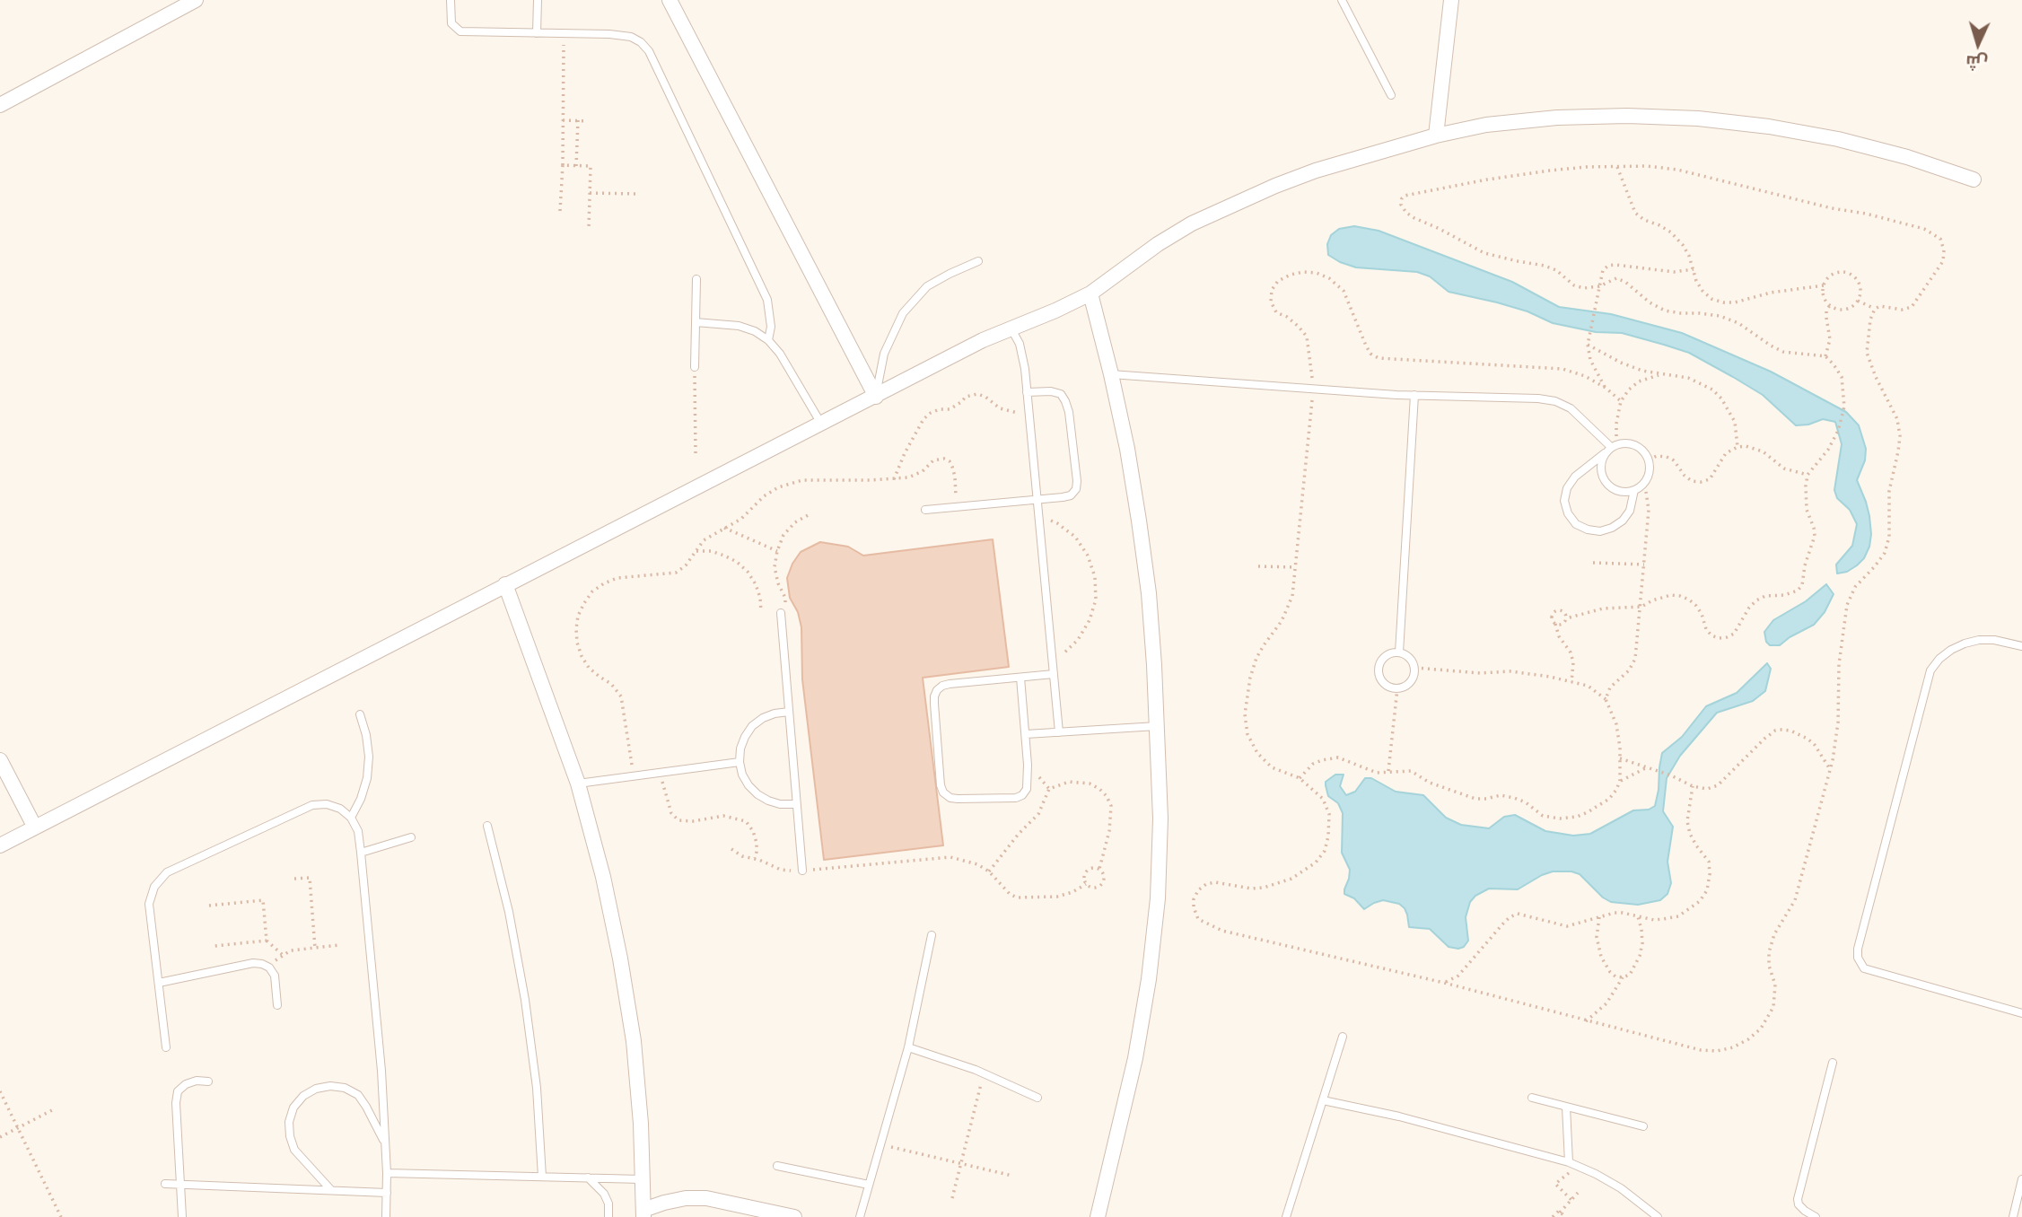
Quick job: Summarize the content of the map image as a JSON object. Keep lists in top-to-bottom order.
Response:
{
  "north": "bottom"
}
